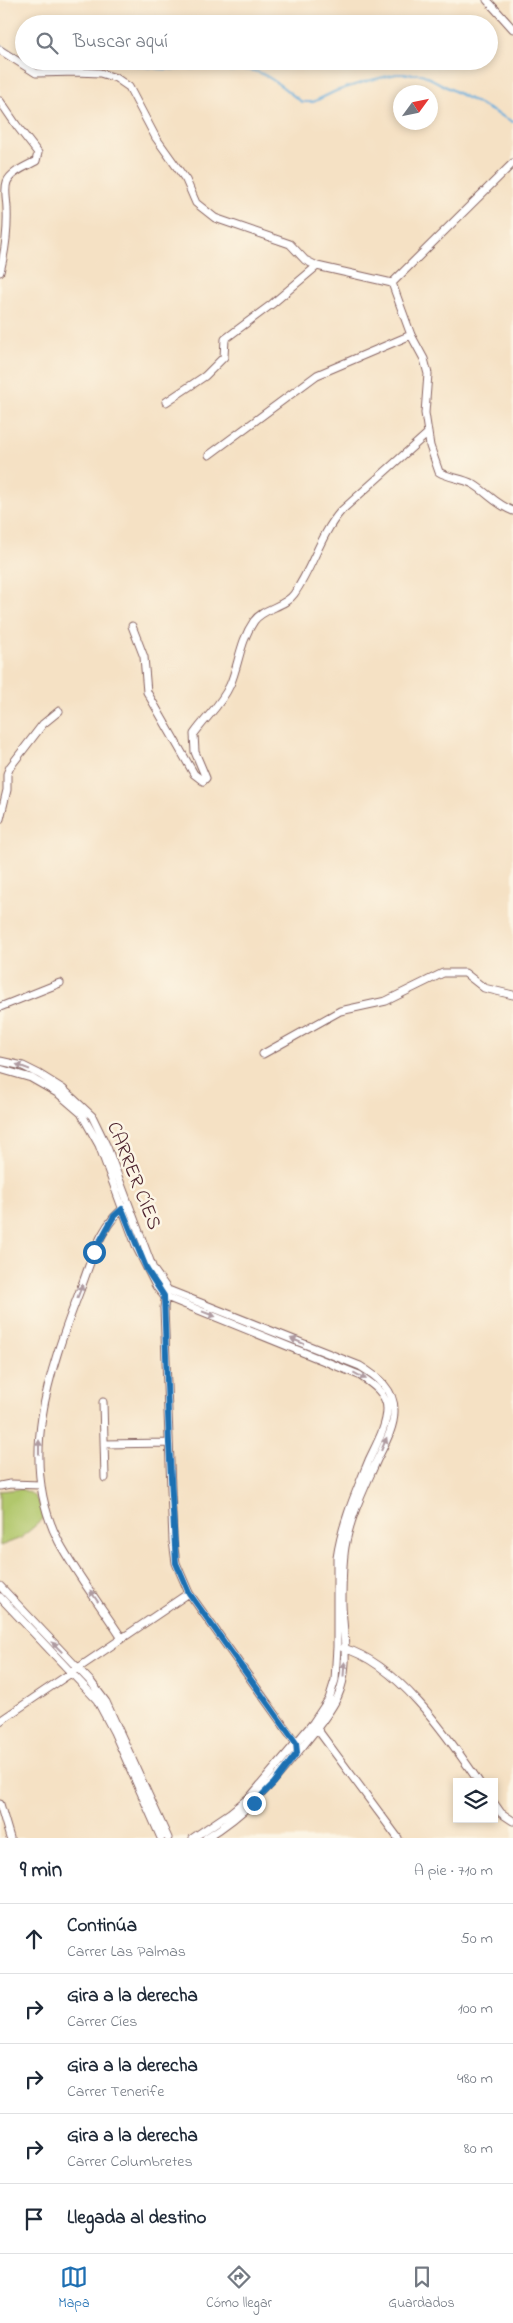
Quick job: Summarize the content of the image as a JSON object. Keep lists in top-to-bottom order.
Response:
{
  "streets": {
    "street": ["CARRER CÍES"]
  },
  "north": "top right",
  "page": {
    "search": "Buscar aquí",
    "heading": ["9 min", "A pie · 710 m"],
    "list": [
      ["Continúa", "Carrer Las Palmas", "50 m"],
      ["Gira a la derecha", "Carrer Cíes", "100 m"],
      ["Gira a la derecha", "Carrer Tenerife", "480 m"],
      ["Gira a la derecha", "Carrer Columbretes", "80 m"],
      "Llegada al destino"
    ],
    "nav": ["Mapa", "Cómo llegar", "Guardados"]
  }
}
